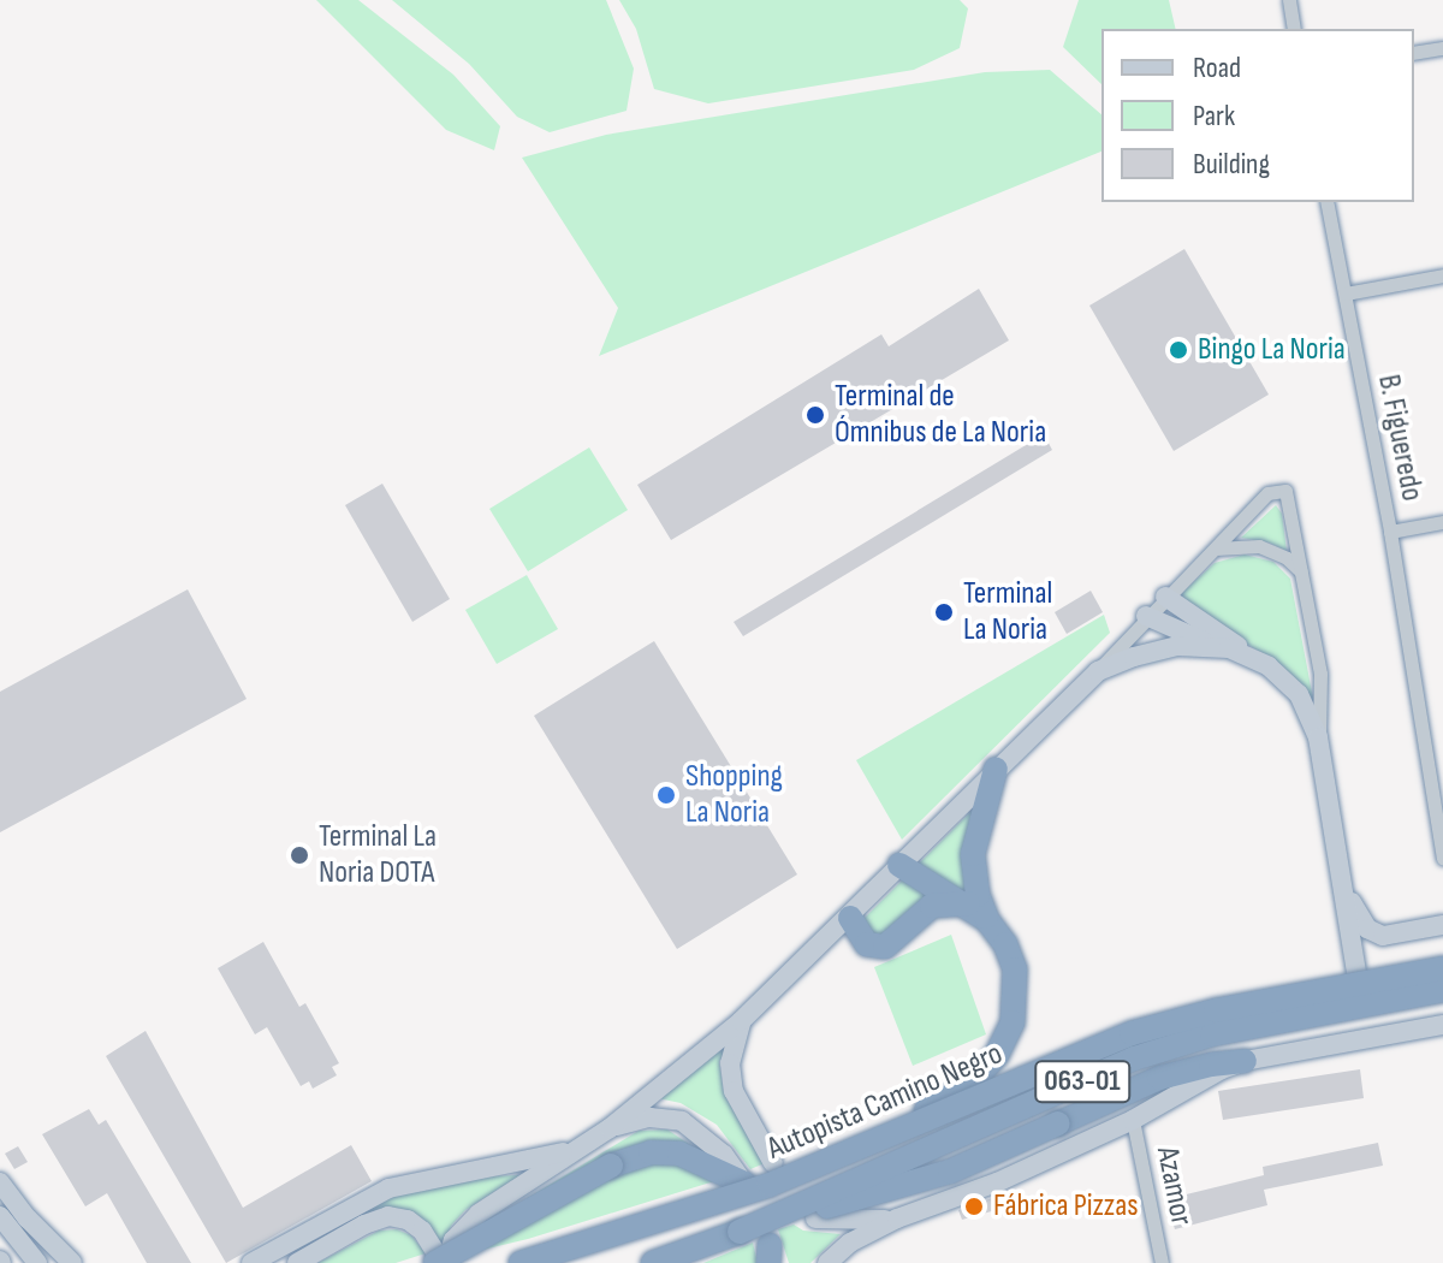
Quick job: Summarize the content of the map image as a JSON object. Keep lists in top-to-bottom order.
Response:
{
  "streets": {
    "highway": ["063-01", "Autopista Camino Negro"],
    "street": ["B. Figueredo", "Azamor"]
  },
  "places": [
    "Bingo La Noria",
    "Terminal de Ómnibus de La Noria",
    "Terminal La Noria",
    "Shopping La Noria",
    "Terminal La Noria DOTA",
    "Fábrica Pizzas"
  ],
  "legend": ["Road", "Park", "Building"]
}
